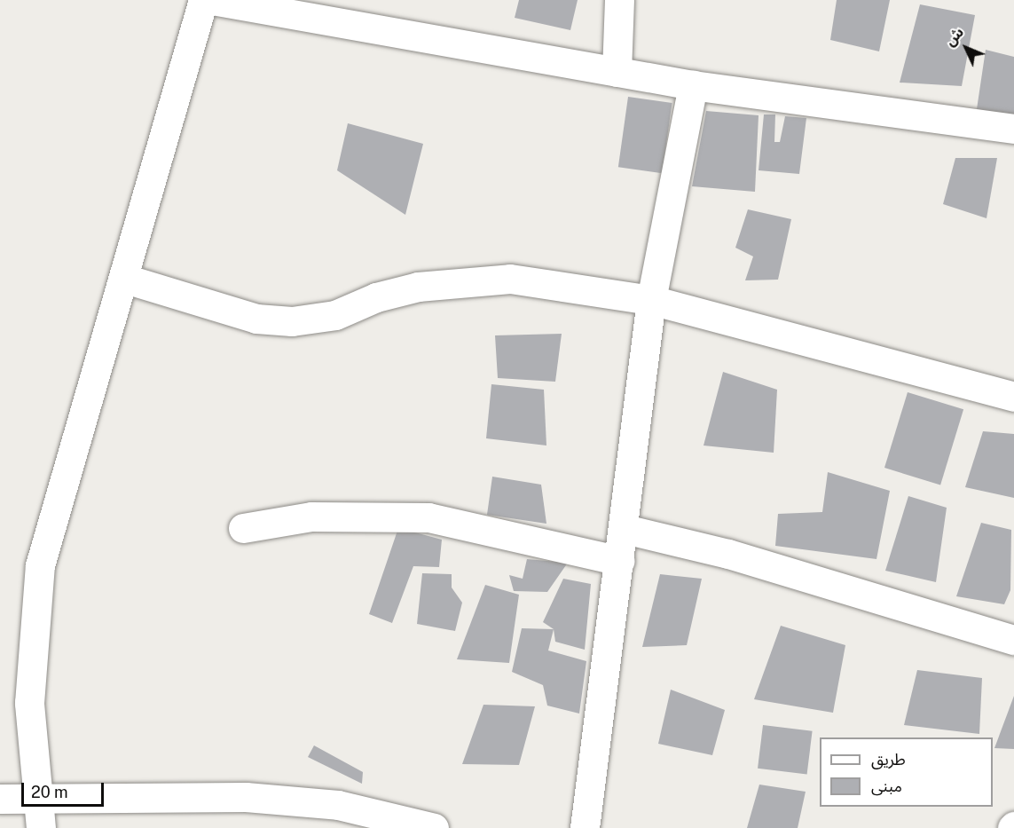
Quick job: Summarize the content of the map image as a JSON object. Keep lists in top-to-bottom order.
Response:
{
  "legend": ["طريق", "مبنى"],
  "scale_bar": "20 m",
  "north": "top left"
}
